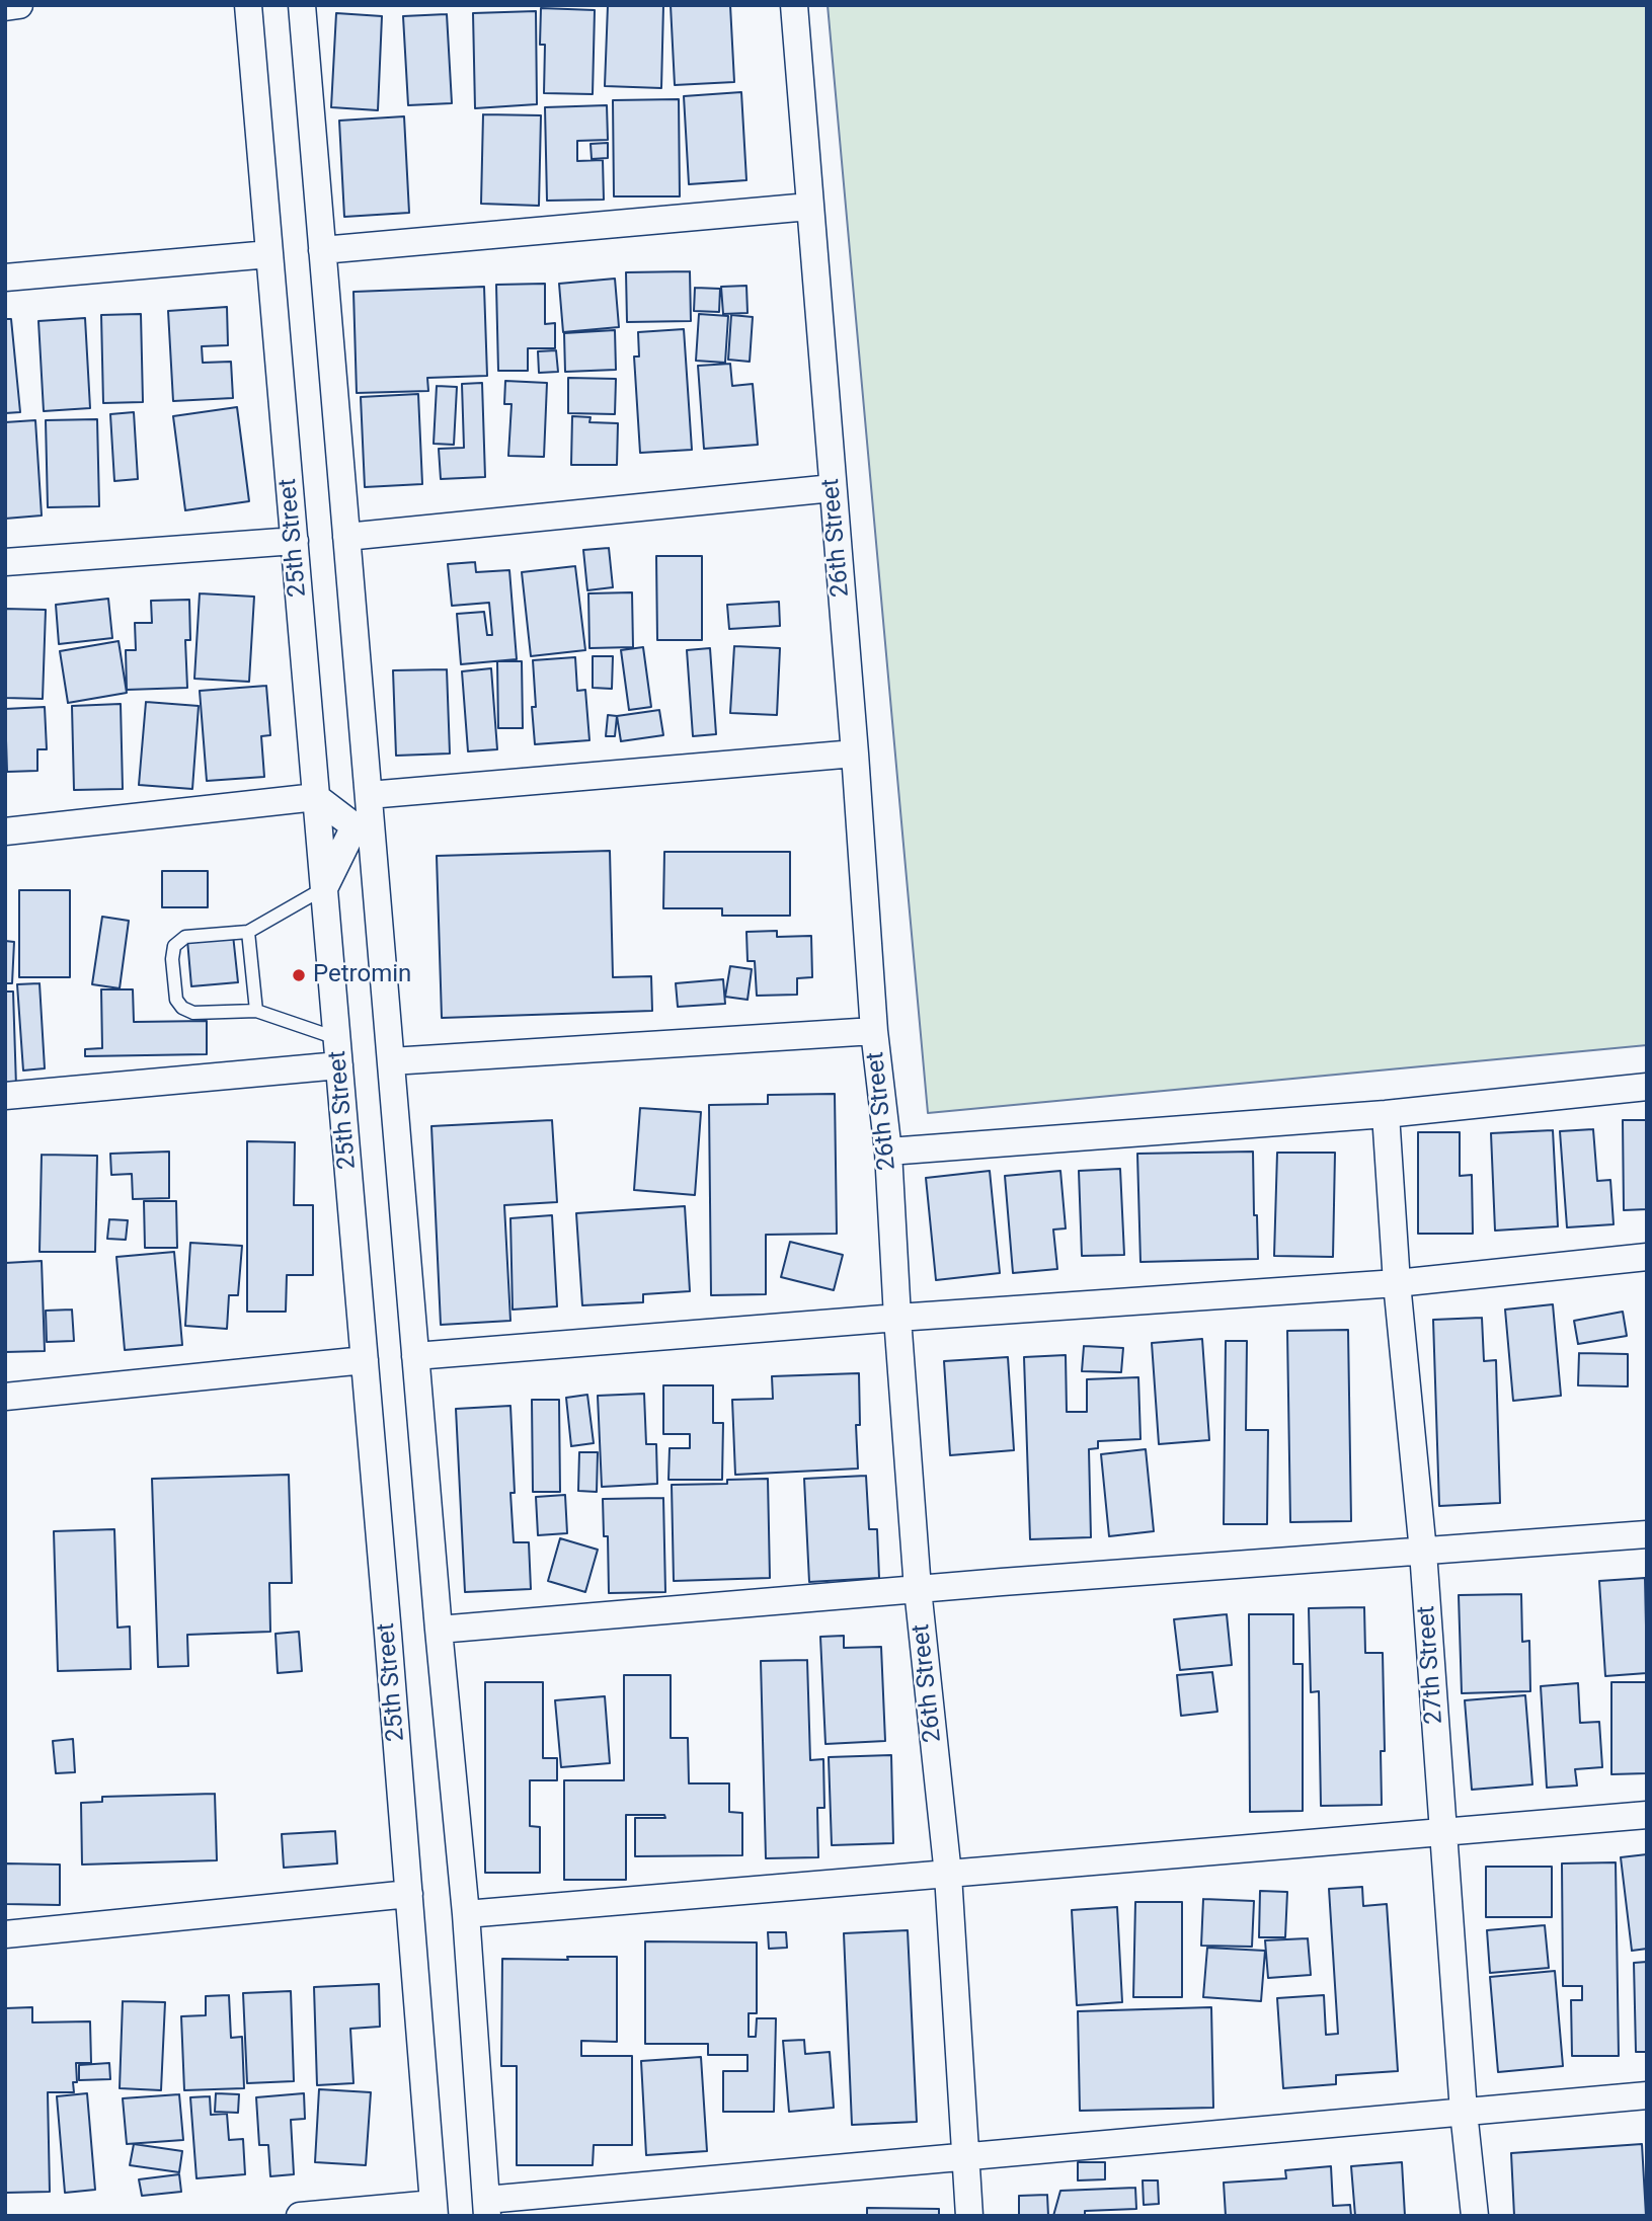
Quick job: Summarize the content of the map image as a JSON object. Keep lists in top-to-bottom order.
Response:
{
  "streets": {
    "street": ["25th Street", "26th Street", "27th Street"]
  },
  "places": ["Petromin"]
}
